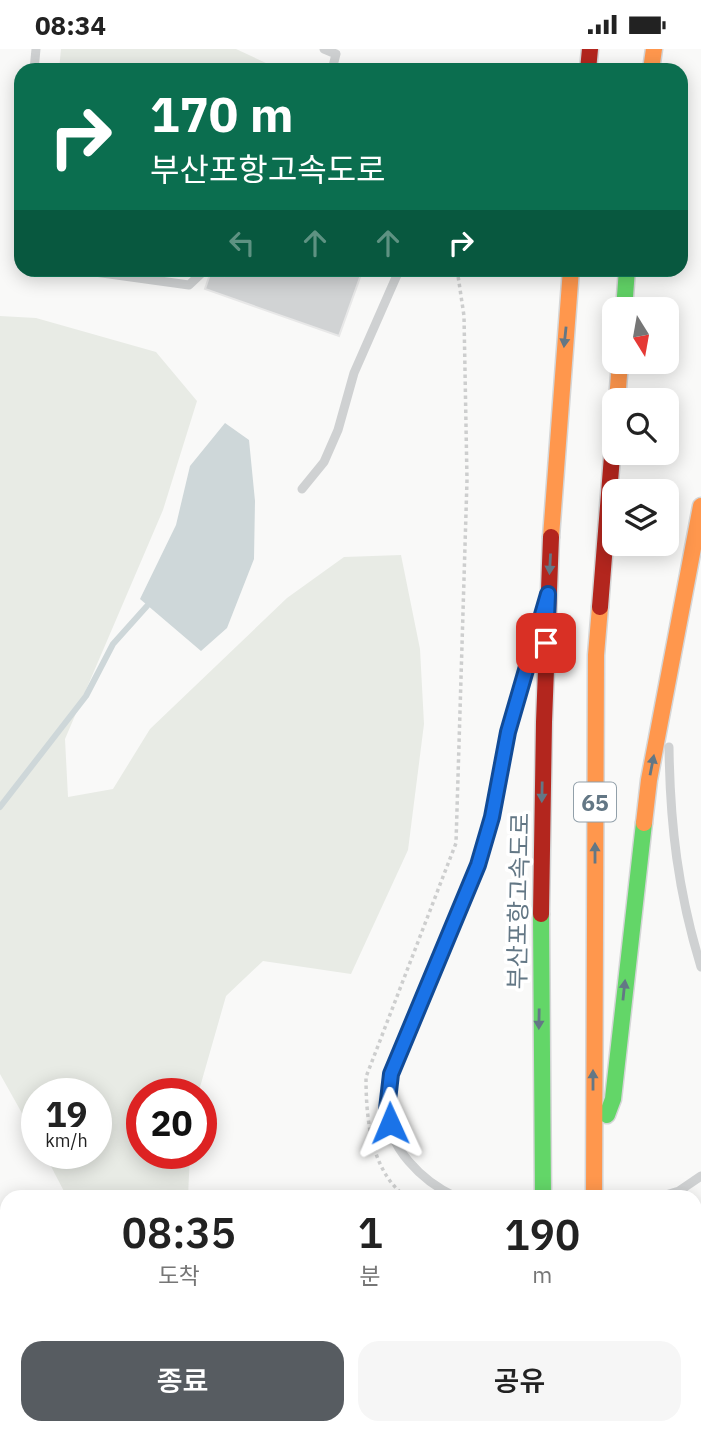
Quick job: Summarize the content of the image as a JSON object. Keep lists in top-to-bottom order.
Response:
{
  "streets": {
    "main road": ["65", "부산포항고속도로"]
  },
  "north": "bottom",
  "page": {
    "status": "08:34",
    "turn": ["170 m", "부산포항고속도로"],
    "speed": "19 km/h",
    "limit": "20",
    "eta": [
      "08:35",
      "도착",
      "1",
      "분",
      "190",
      "m"
    ],
    "buttons": ["종료", "공유"]
  }
}
